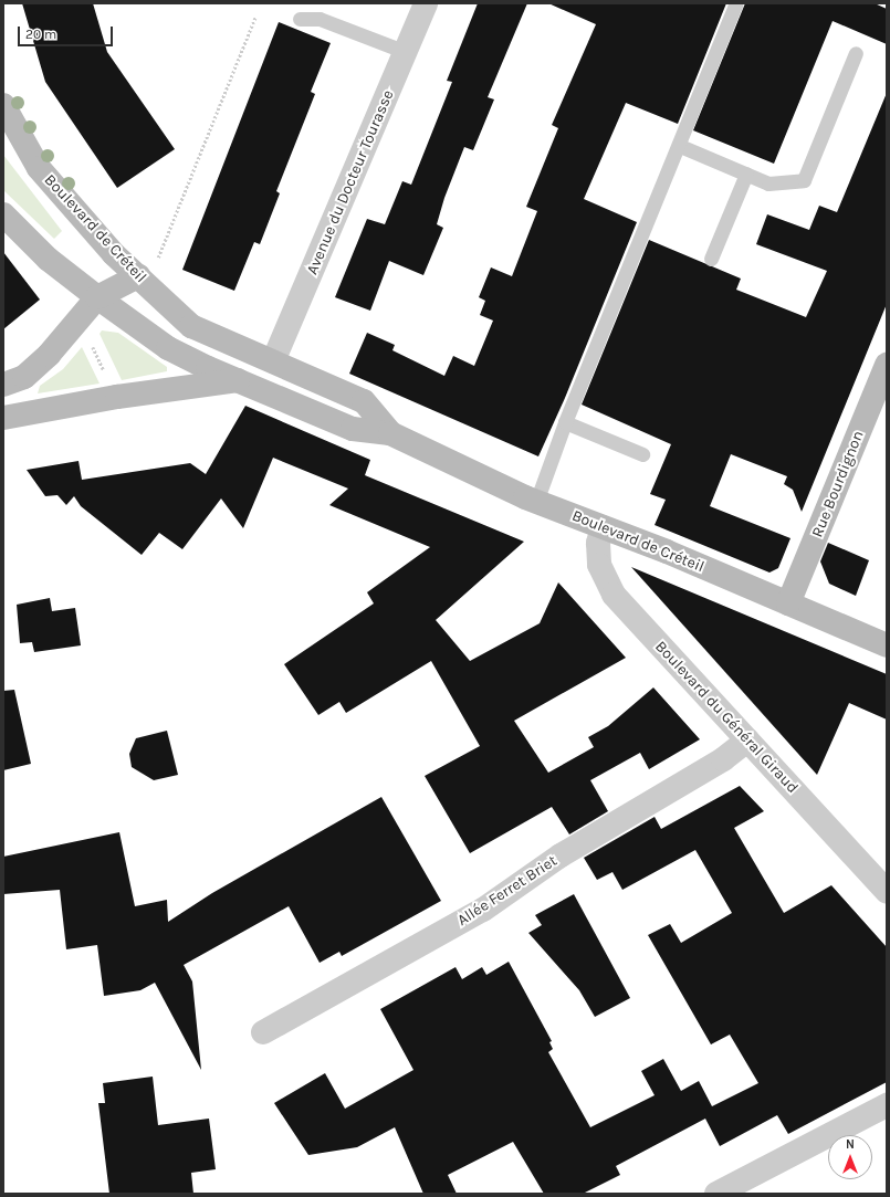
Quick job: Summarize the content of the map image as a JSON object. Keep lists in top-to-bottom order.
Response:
{
  "streets": {
    "main road": ["Boulevard de Créteil", "Rue Bourdignon"],
    "street": ["Avenue du Docteur Tourasse", "Boulevard du Général Giraud", "Allée Ferret Briet"]
  },
  "crossings": [
    ["Avenue du Docteur Tourasse", "Boulevard de Créteil"],
    ["Boulevard de Créteil", "Rue Bourdignon"],
    ["Boulevard de Créteil", "Boulevard du Général Giraud"],
    ["Boulevard du Général Giraud", "Allée Ferret Briet"]
  ],
  "scale_bar": "20 m",
  "north": "top"
}
